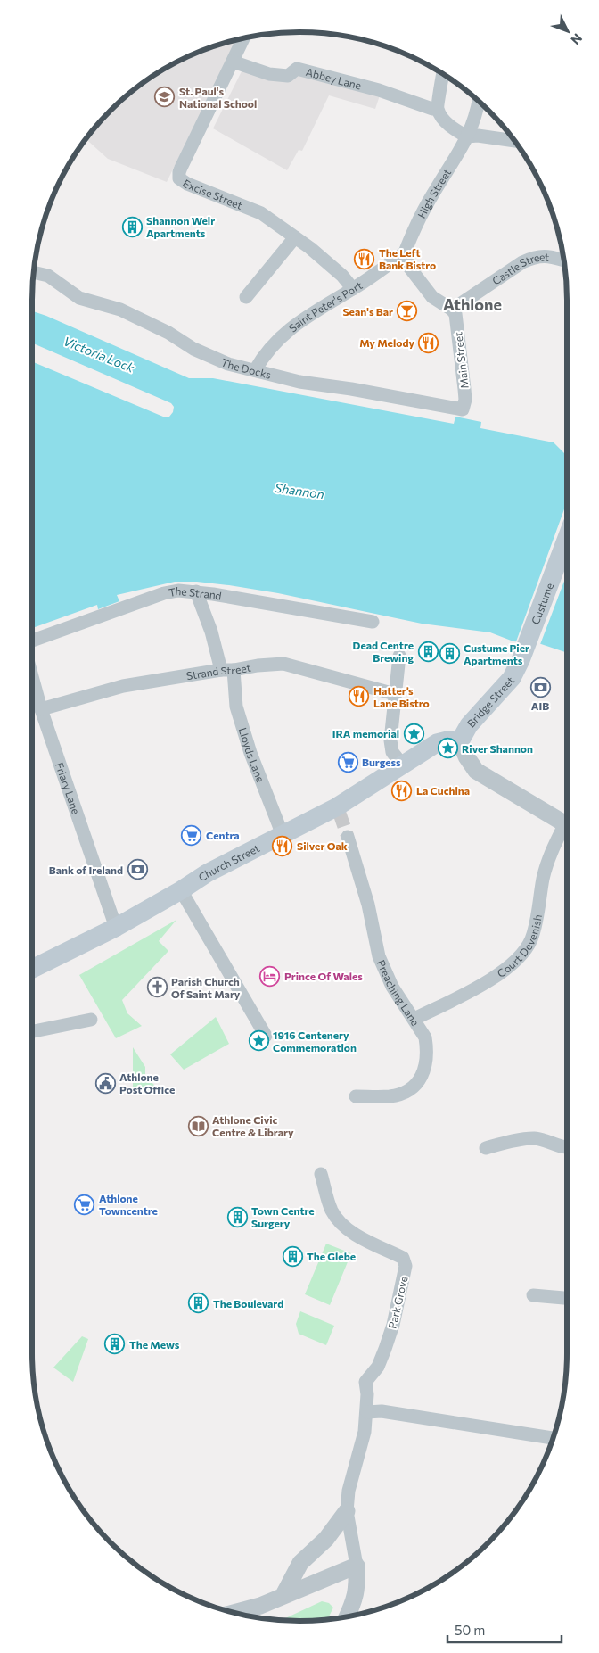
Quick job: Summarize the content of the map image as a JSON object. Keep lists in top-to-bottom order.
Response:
{
  "streets": {
    "main road": ["Custume", "Bridge Street", "Church Street"],
    "street": [
      "Abbey Lane",
      "Excise Street",
      "High Street",
      "Castle Street",
      "Saint Peter's Port",
      "Main Street",
      "The Docks",
      "The Strand",
      "Strand Street",
      "Lloyds Lane",
      "Friary Lane",
      "Court Devenish",
      "Preaching Lane",
      "Park Grove"
    ]
  },
  "crossings": [
    ["Abbey Lane", "Excise Street"],
    ["Excise Street", "Saint Peter's Port"],
    ["High Street", "Saint Peter's Port"],
    ["Castle Street", "Main Street"],
    ["Saint Peter's Port", "The Docks"],
    ["Main Street", "The Docks"],
    ["The Strand", "Lloyds Lane"],
    ["Custume", "Bridge Street"],
    ["Strand Street", "Lloyds Lane"],
    ["Strand Street", "Friary Lane"],
    ["Bridge Street", "Church Street"],
    ["Lloyds Lane", "Church Street"],
    ["Friary Lane", "Church Street"],
    ["Court Devenish", "Preaching Lane"]
  ],
  "districts": ["Athlone"],
  "water": ["Victoria Lock", "Shannon"],
  "places": {
    "school or university": ["St. Paul's National School"],
    "building": [
      "Shannon Weir Apartments",
      "Dead Centre Brewing",
      "Custume Pier Apartments",
      "Town Centre Surgery",
      "The Glebe",
      "The Boulevard",
      "The Mews"
    ],
    "restaurant": [
      "The Left Bank Bistro",
      "My Melody",
      "Hatter’s Lane Bistro",
      "La Cuchina",
      "Silver Oak"
    ],
    "bar": ["Sean's Bar"],
    "bank": ["AIB", "Bank of Ireland"],
    "place": ["IRA memorial", "River Shannon", "1916 Centenery Commemoration"],
    "supermarket": ["Burgess", "Centra", "Athlone Towncentre"],
    "hotel": ["Prince Of Wales"],
    "church": ["Parish Church Of Saint Mary"],
    "public building": ["Athlone Post Office"],
    "library": ["Athlone Civic Centre & Library"]
  },
  "scale_bar": "50 m",
  "north": "bottom right"
}
